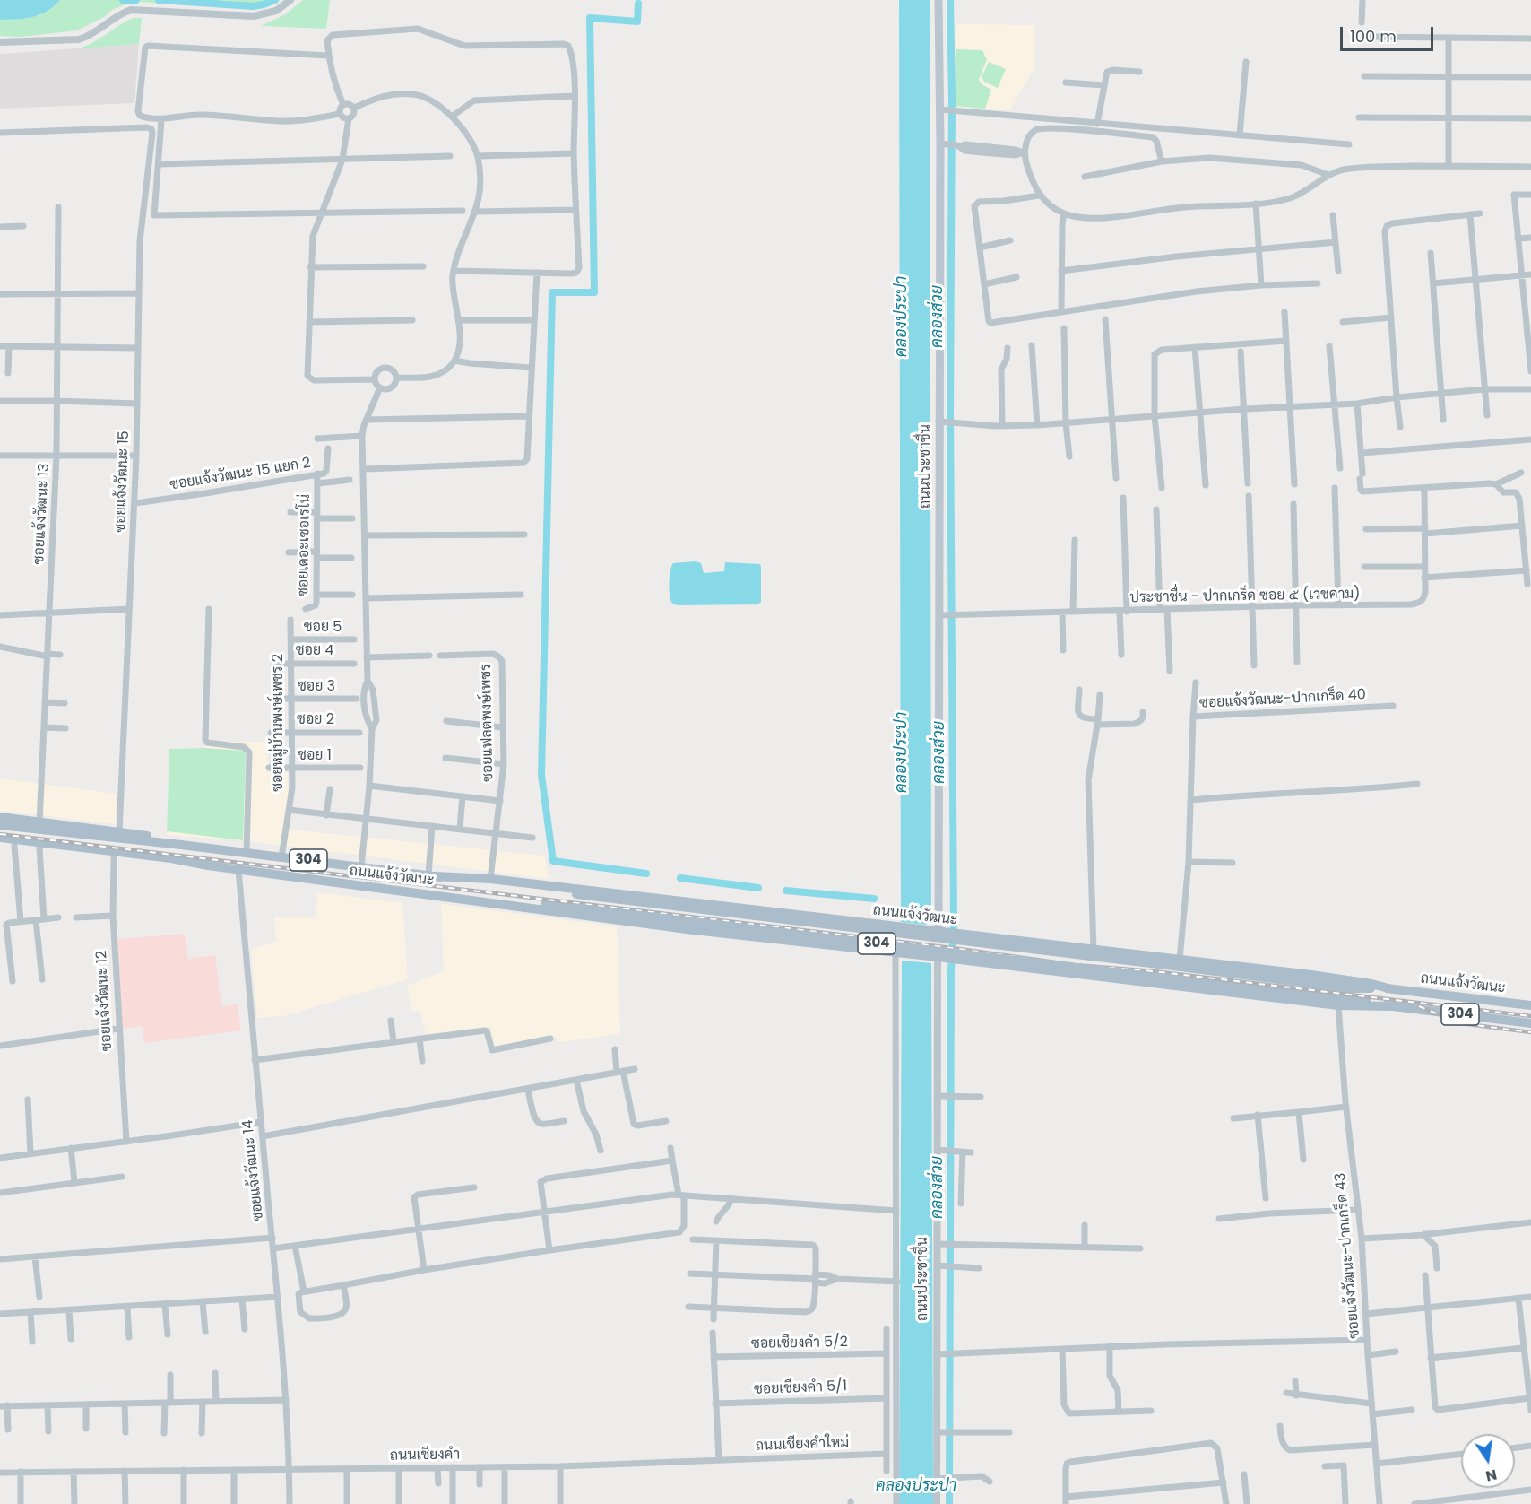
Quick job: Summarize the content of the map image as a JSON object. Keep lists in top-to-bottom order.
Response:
{
  "streets": {
    "main road": ["ถนนประชาชื่น", "304", "ถนนแจ้งวัฒนะ"],
    "street": [
      "ซอยแจ้งวัฒนะ 15 แยก 2",
      "ซอยแจ้งวัฒนะ 15",
      "ซอยแจ้งวัฒนะ 13",
      "ซอยเดอะเซอเรโน่",
      "ประชาชื่น - ปากเกร็ด ซอย ๕ (เวชคาม)",
      "ซอย 5",
      "ซอย 4",
      "ซอย 3",
      "ซอยแจ้งวัฒนะ-ปากเกร็ด 40",
      "ซอย 2",
      "ซอยหมู่บ้านพงษ์เพชร 2",
      "ซอยแฟลตพงษ์เพชร",
      "ซอย 1",
      "ซอยแจ้งวัฒนะ 12",
      "ซอยแจ้งวัฒนะ 14",
      "ซอยแจ้งวัฒนะ-ปากเกร็ด 43",
      "ซอยเชียงคำ 5/2",
      "ซอยเชียงคำ 5/1",
      "ถนนเชียงคำใหม่",
      "ถนนเชียงคำ"
    ]
  },
  "crossings": [
    ["ถนนประชาชื่น", "ประชาชื่น - ปากเกร็ด ซอย ๕ (เวชคาม)"],
    ["ถนนประชาชื่น", "ถนนแจ้งวัฒนะ"],
    ["ซอยแจ้งวัฒนะ 15 แยก 2", "ซอยแจ้งวัฒนะ 15"],
    ["ซอยแจ้งวัฒนะ 15 แยก 2", "ซอยเดอะเซอเรโน่"],
    ["ซอยแจ้งวัฒนะ 15", "ถนนแจ้งวัฒนะ"],
    ["ซอยแจ้งวัฒนะ 13", "ถนนแจ้งวัฒนะ"],
    ["ซอย 5", "ซอยหมู่บ้านพงษ์เพชร 2"],
    ["ซอย 4", "ซอยหมู่บ้านพงษ์เพชร 2"],
    ["ซอย 3", "ซอยหมู่บ้านพงษ์เพชร 2"],
    ["ซอยแจ้งวัฒนะ-ปากเกร็ด 40", "ถนนแจ้งวัฒนะ"],
    ["ซอย 2", "ซอยหมู่บ้านพงษ์เพชร 2"],
    ["ซอยหมู่บ้านพงษ์เพชร 2", "ซอย 1"],
    ["ซอยหมู่บ้านพงษ์เพชร 2", "ถนนแจ้งวัฒนะ"],
    ["ซอยแฟลตพงษ์เพชร", "ถนนแจ้งวัฒนะ"],
    ["ถนนแจ้งวัฒนะ", "ซอยแจ้งวัฒนะ 12"],
    ["ถนนแจ้งวัฒนะ", "ซอยแจ้งวัฒนะ 14"],
    ["ถนนแจ้งวัฒนะ", "ซอยแจ้งวัฒนะ-ปากเกร็ด 43"],
    ["ซอยแจ้งวัฒนะ 14", "ถนนเชียงคำ"],
    ["ถนนเชียงคำใหม่", "ถนนเชียงคำ"]
  ],
  "water": ["คลองประปา", "คลองส่วย"],
  "scale_bar": "100 m",
  "north": "bottom"
}
